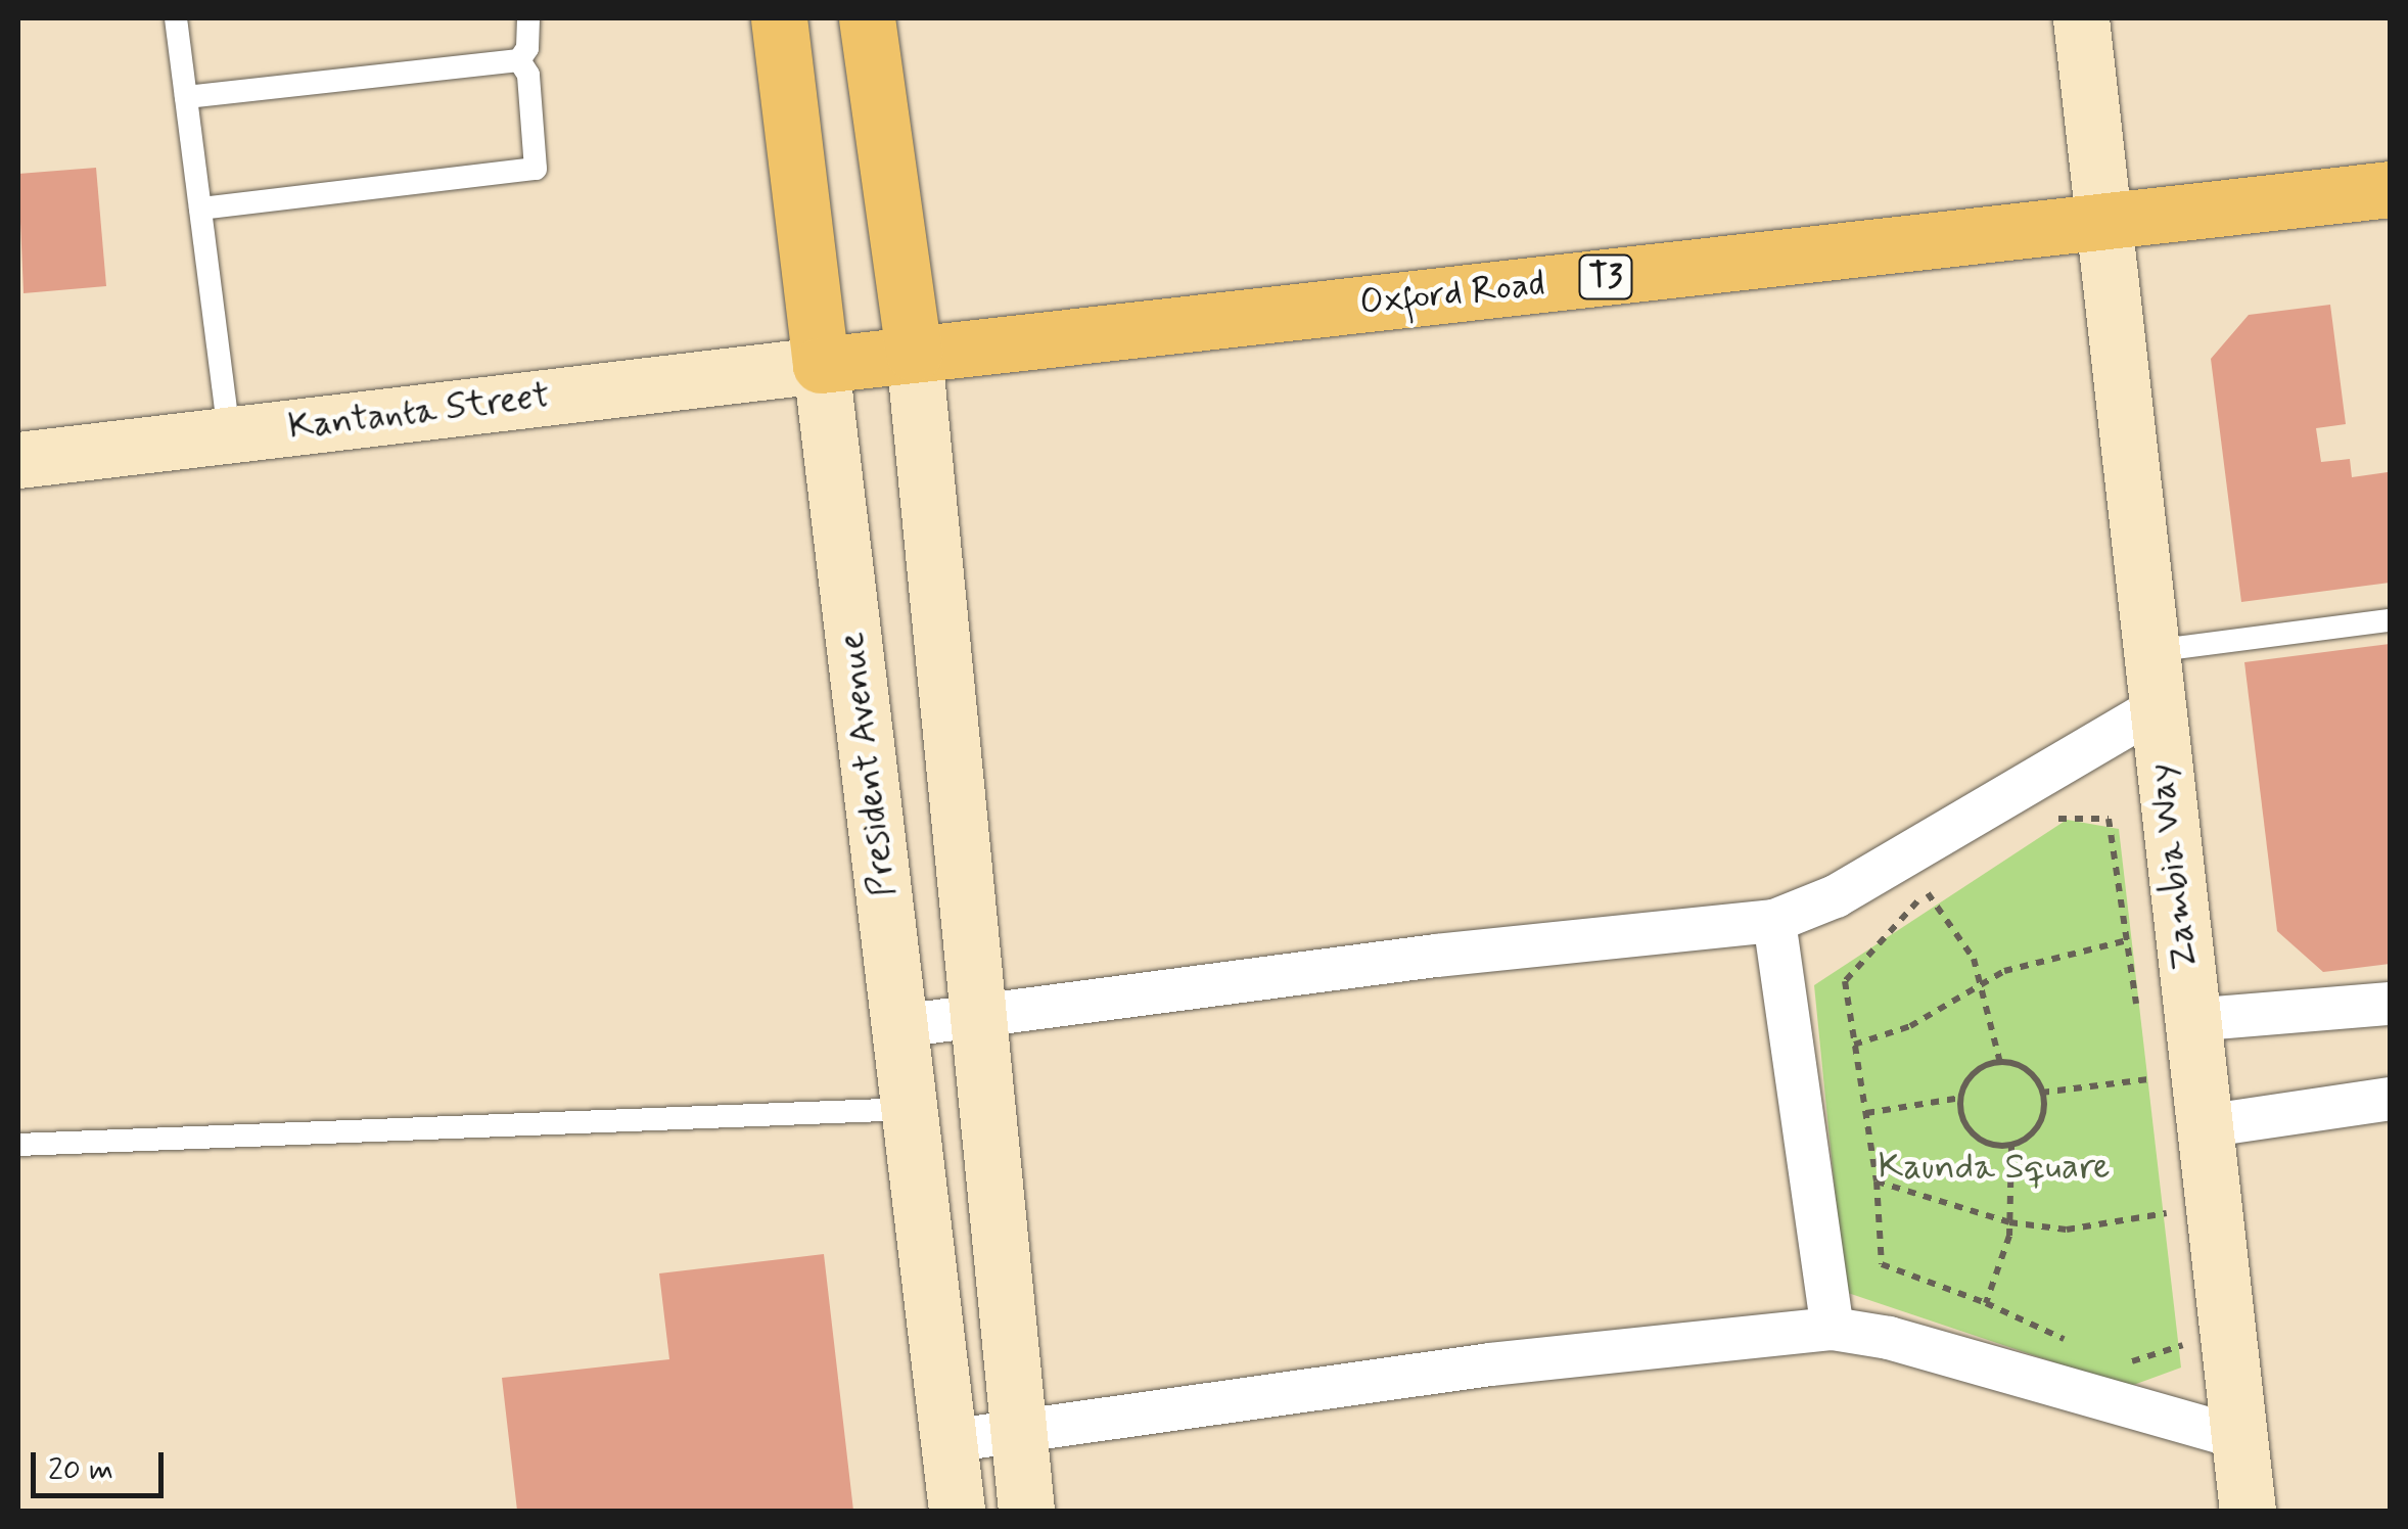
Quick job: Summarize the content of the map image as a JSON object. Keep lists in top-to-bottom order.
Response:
{
  "streets": {
    "highway": ["T3", "Oxford Road", "President Avenue"],
    "street": ["Kantanta Street", "Zambia Way"]
  },
  "crossings": [
    ["Oxford Road", "Kantanta Street"],
    ["Oxford Road", "President Avenue"],
    ["Oxford Road", "Zambia Way"],
    ["Kantanta Street", "President Avenue"]
  ],
  "parks": ["Kaunda Square"],
  "scale_bar": "20 m"
}
